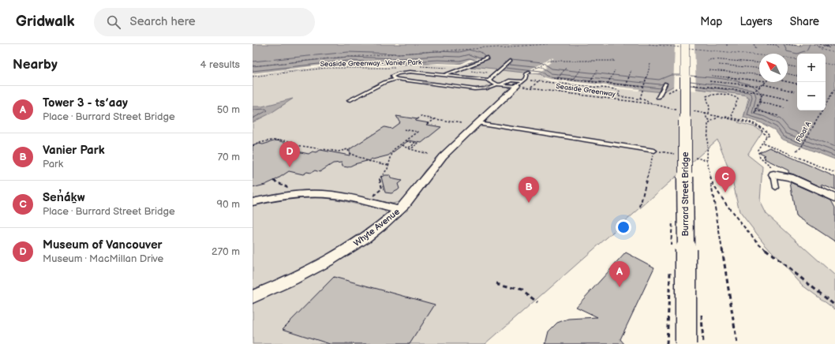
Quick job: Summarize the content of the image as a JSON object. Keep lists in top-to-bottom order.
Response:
{
  "streets": {
    "main road": ["Burrard Street Bridge"],
    "street": ["Whyte Avenue"],
    "path": ["Seaside Greenway - Vanier Park", "Seaside Greenway", "Float A"]
  },
  "crossings": [
    ["Seaside Greenway", "Whyte Avenue"]
  ],
  "north": "top left",
  "page": {
    "header": "Gridwalk",
    "search": "Search here",
    "nav": ["Map", "Layers", "Share"],
    "heading": ["Nearby", "4 results"],
    "map_buttons": ["+", "−"],
    "list": [
      {
        "mark": "A",
        "name": "Tower 3 - ts’aay",
        "note": "Place · Burrard Street Bridge",
        "value": "50 m"
      },
      {
        "mark": "B",
        "name": "Vanier Park",
        "note": "Park",
        "value": "70 m"
      },
      {
        "mark": "C",
        "name": "Sen̓áḵw",
        "note": "Place · Burrard Street Bridge",
        "value": "90 m"
      },
      {
        "mark": "D",
        "name": "Museum of Vancouver",
        "note": "Museum · MacMillan Drive",
        "value": "270 m"
      }
    ],
    "pins": [
      "D",
      "C",
      "B",
      "A"
    ]
  }
}
